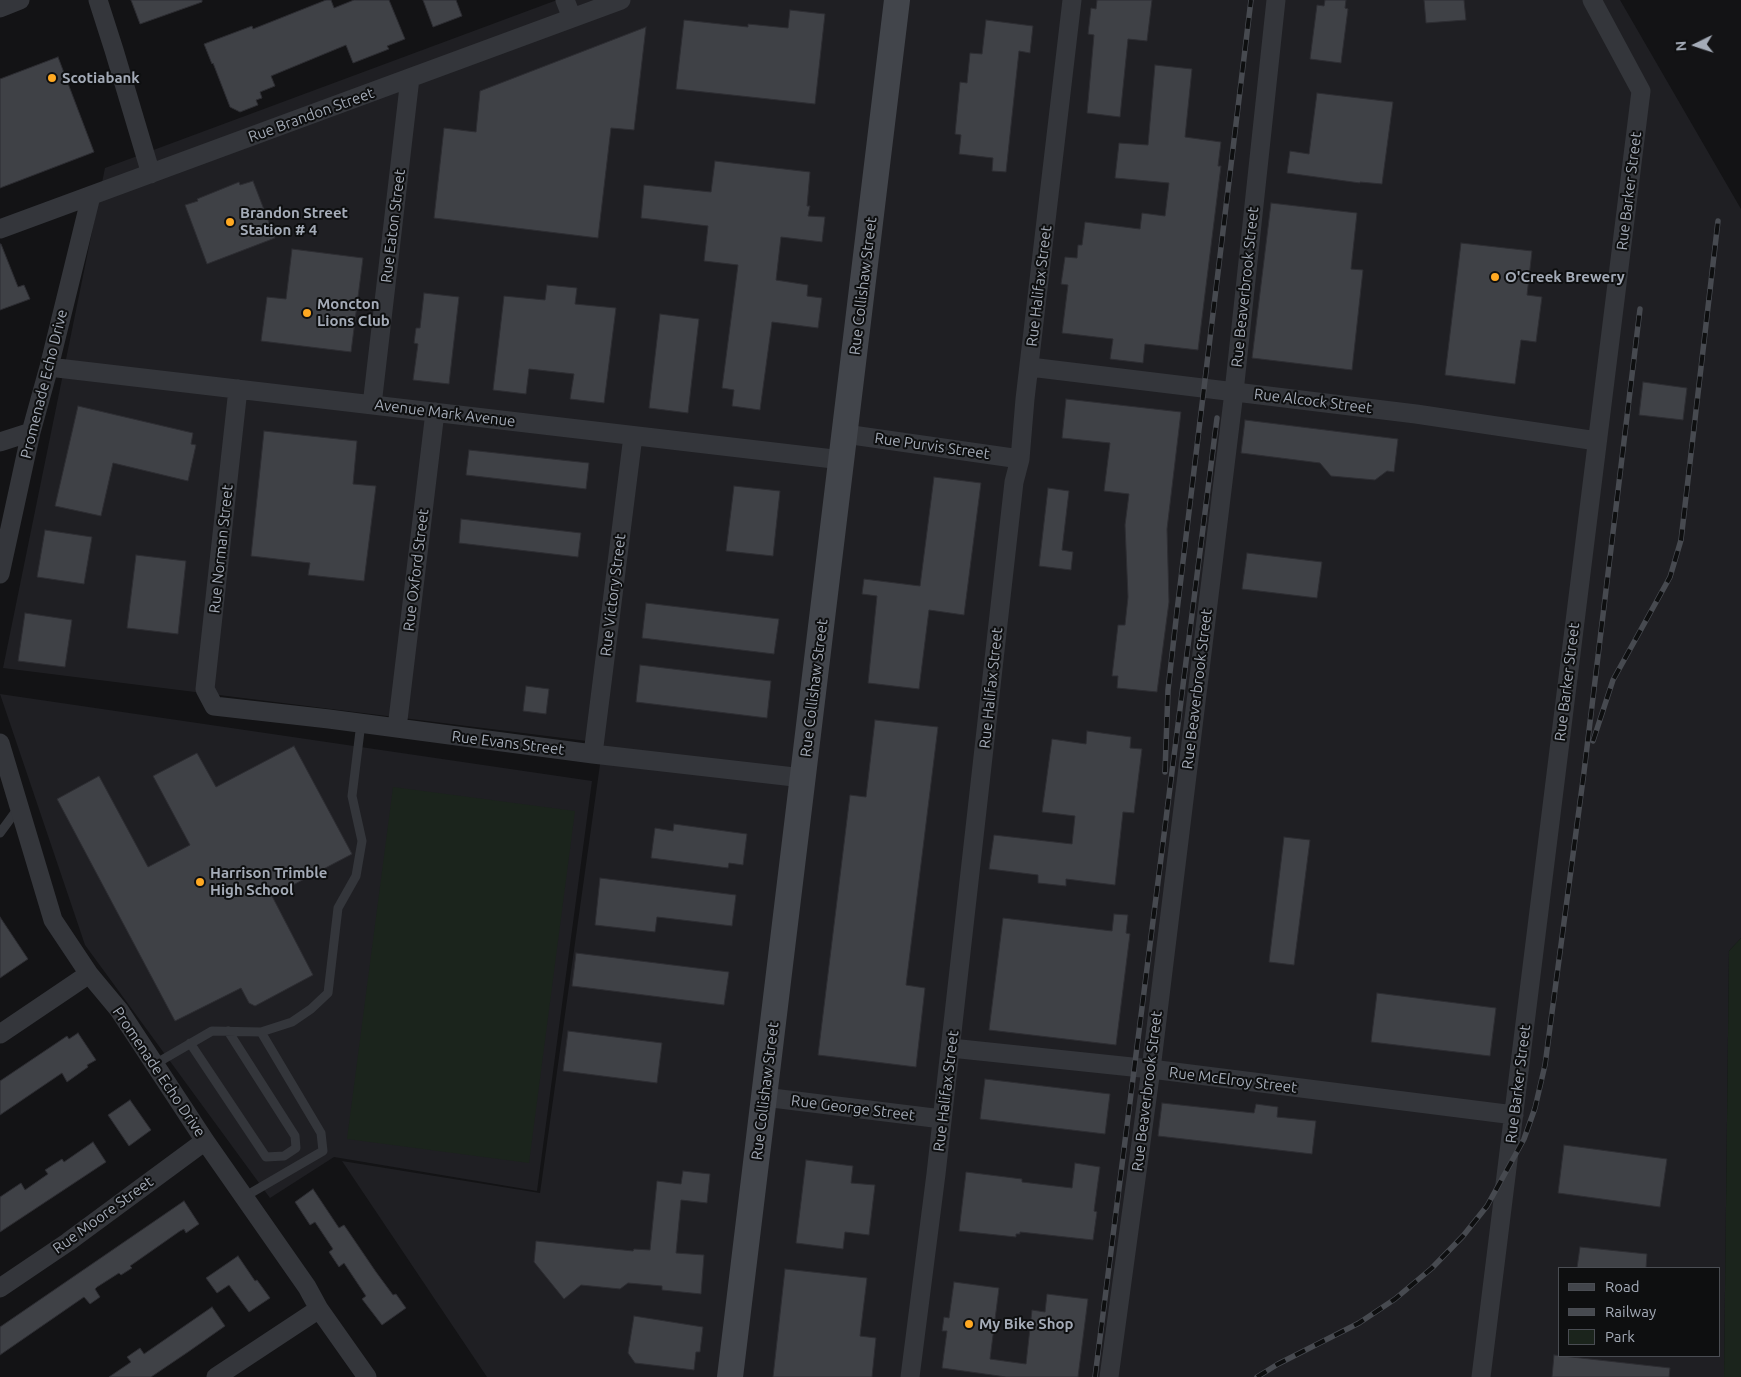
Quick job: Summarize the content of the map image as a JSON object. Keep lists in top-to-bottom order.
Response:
{
  "streets": {
    "street": [
      "Rue Brandon Street",
      "Rue Barker Street",
      "Rue Eaton Street",
      "Rue Collishaw Street",
      "Rue Halifax Street",
      "Rue Beaverbrook Street",
      "Promenade Echo Drive",
      "Rue Alcock Street",
      "Avenue Mark Avenue",
      "Rue Purvis Street",
      "Rue Norman Street",
      "Rue Oxford Street",
      "Rue Victory Street",
      "Rue Evans Street",
      "Rue McElroy Street",
      "Rue George Street",
      "Rue Moore Street"
    ]
  },
  "crossings": [
    ["Rue Brandon Street", "Rue Eaton Street"],
    ["Rue Brandon Street", "Promenade Echo Drive"],
    ["Rue Barker Street", "Rue Alcock Street"],
    ["Rue Barker Street", "Rue McElroy Street"],
    ["Rue Eaton Street", "Avenue Mark Avenue"],
    ["Rue Collishaw Street", "Avenue Mark Avenue"],
    ["Rue Collishaw Street", "Rue Purvis Street"],
    ["Rue Collishaw Street", "Rue Evans Street"],
    ["Rue Collishaw Street", "Rue George Street"],
    ["Rue Halifax Street", "Rue Alcock Street"],
    ["Rue Halifax Street", "Rue Purvis Street"],
    ["Rue Halifax Street", "Rue McElroy Street"],
    ["Rue Halifax Street", "Rue George Street"],
    ["Rue Beaverbrook Street", "Rue Alcock Street"],
    ["Rue Beaverbrook Street", "Rue McElroy Street"],
    ["Promenade Echo Drive", "Avenue Mark Avenue"],
    ["Promenade Echo Drive", "Rue Moore Street"],
    ["Avenue Mark Avenue", "Rue Norman Street"],
    ["Avenue Mark Avenue", "Rue Oxford Street"],
    ["Avenue Mark Avenue", "Rue Victory Street"],
    ["Rue Norman Street", "Rue Evans Street"],
    ["Rue Oxford Street", "Rue Evans Street"],
    ["Rue Victory Street", "Rue Evans Street"]
  ],
  "places": [
    "Scotiabank",
    "Brandon Street Station # 4",
    "O'Creek Brewery",
    "Moncton Lions Club",
    "Harrison Trimble High School",
    "My Bike Shop"
  ],
  "legend": ["Road", "Railway", "Park"],
  "north": "left"
}
